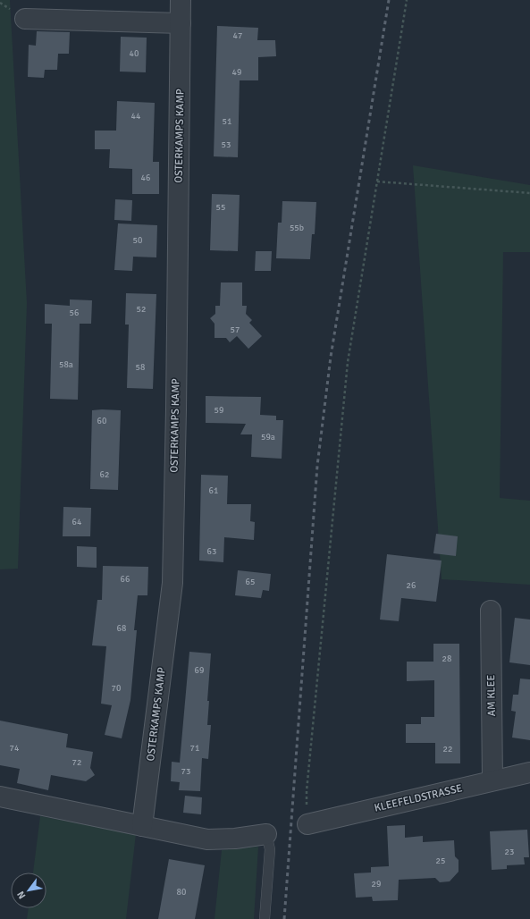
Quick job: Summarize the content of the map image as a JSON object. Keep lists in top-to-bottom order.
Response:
{
  "streets": {
    "street": ["OSTERKAMPS KAMP", "AM KLEE", "KLEEFELDSTRASSE"]
  },
  "crossings": [
    ["AM KLEE", "KLEEFELDSTRASSE"]
  ],
  "house_numbers": [
    "47",
    "40",
    "49",
    "44",
    "51",
    "53",
    "46",
    "55",
    "55b",
    "50",
    "52",
    "56",
    "57",
    "58a",
    "58",
    "59",
    "60",
    "59a",
    "62",
    "61",
    "64",
    "63",
    "66",
    "65",
    "26",
    "68",
    "28",
    "69",
    "70",
    "74",
    "71",
    "22",
    "72",
    "73",
    "23",
    "25",
    "29",
    "80"
  ],
  "north": "bottom left"
}
